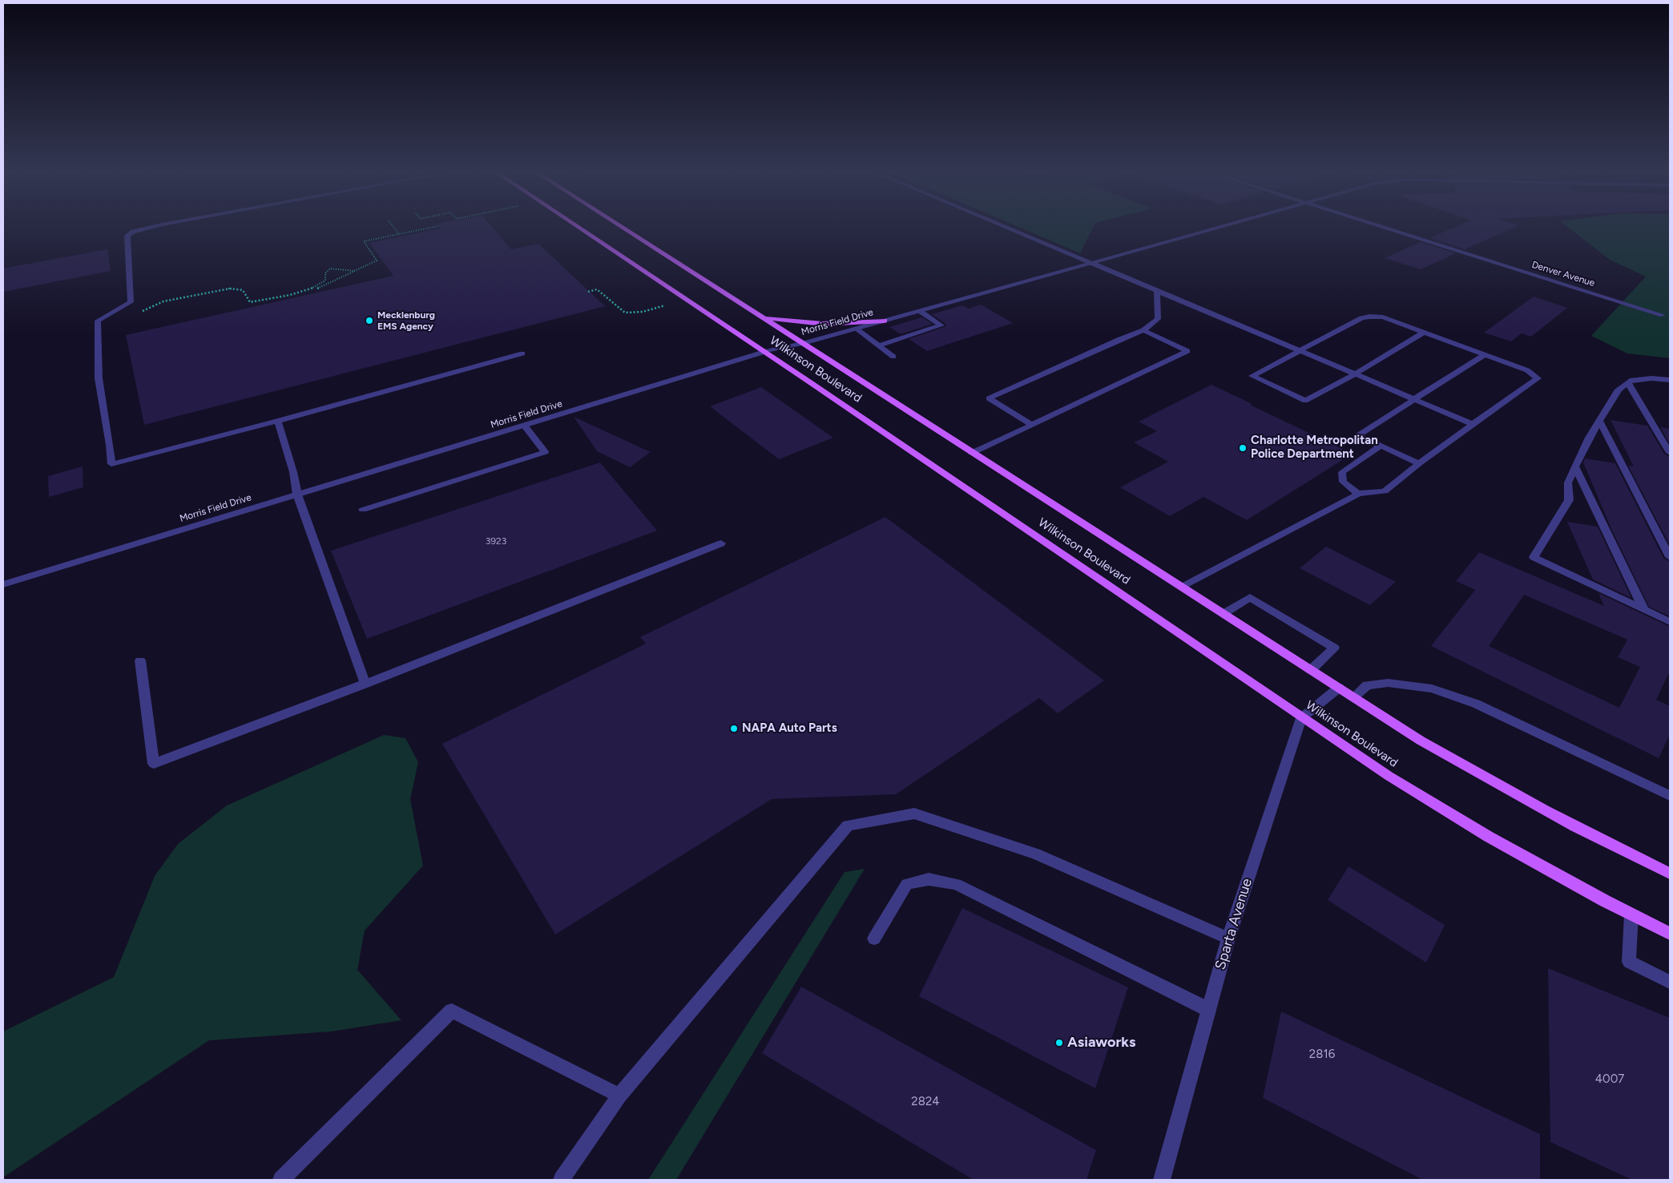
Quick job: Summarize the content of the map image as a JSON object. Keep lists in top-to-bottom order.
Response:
{
  "streets": {
    "main road": ["Wilkinson Boulevard"],
    "street": ["Denver Avenue", "Morris Field Drive", "Sparta Avenue"]
  },
  "crossings": [
    ["Morris Field Drive", "Wilkinson Boulevard"],
    ["Wilkinson Boulevard", "Sparta Avenue"]
  ],
  "places": [
    "Mecklenburg EMS Agency",
    "Charlotte Metropolitan Police Department",
    "NAPA Auto Parts",
    "Asiaworks"
  ],
  "house_numbers": [
    "3923",
    "2816",
    "4007",
    "2824"
  ]
}
